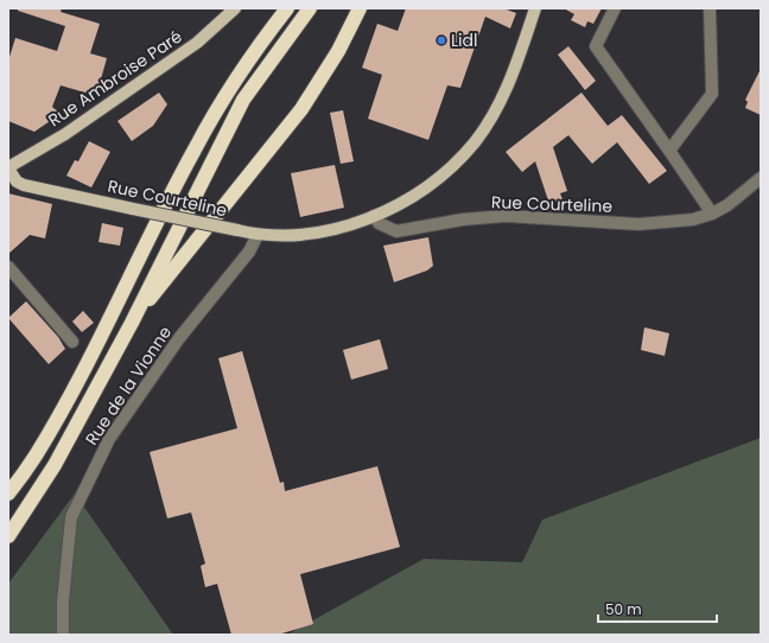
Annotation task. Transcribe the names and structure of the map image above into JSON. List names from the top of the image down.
{
  "streets": {
    "main road": ["Rue Ambroise Paré", "Rue Courteline"],
    "street": ["Rue de la Vionne"]
  },
  "crossings": [
    ["Rue Ambroise Paré", "Rue Courteline"],
    ["Rue Courteline", "Rue de la Vionne"]
  ],
  "places": ["Lidl"],
  "scale_bar": "50 m"
}
